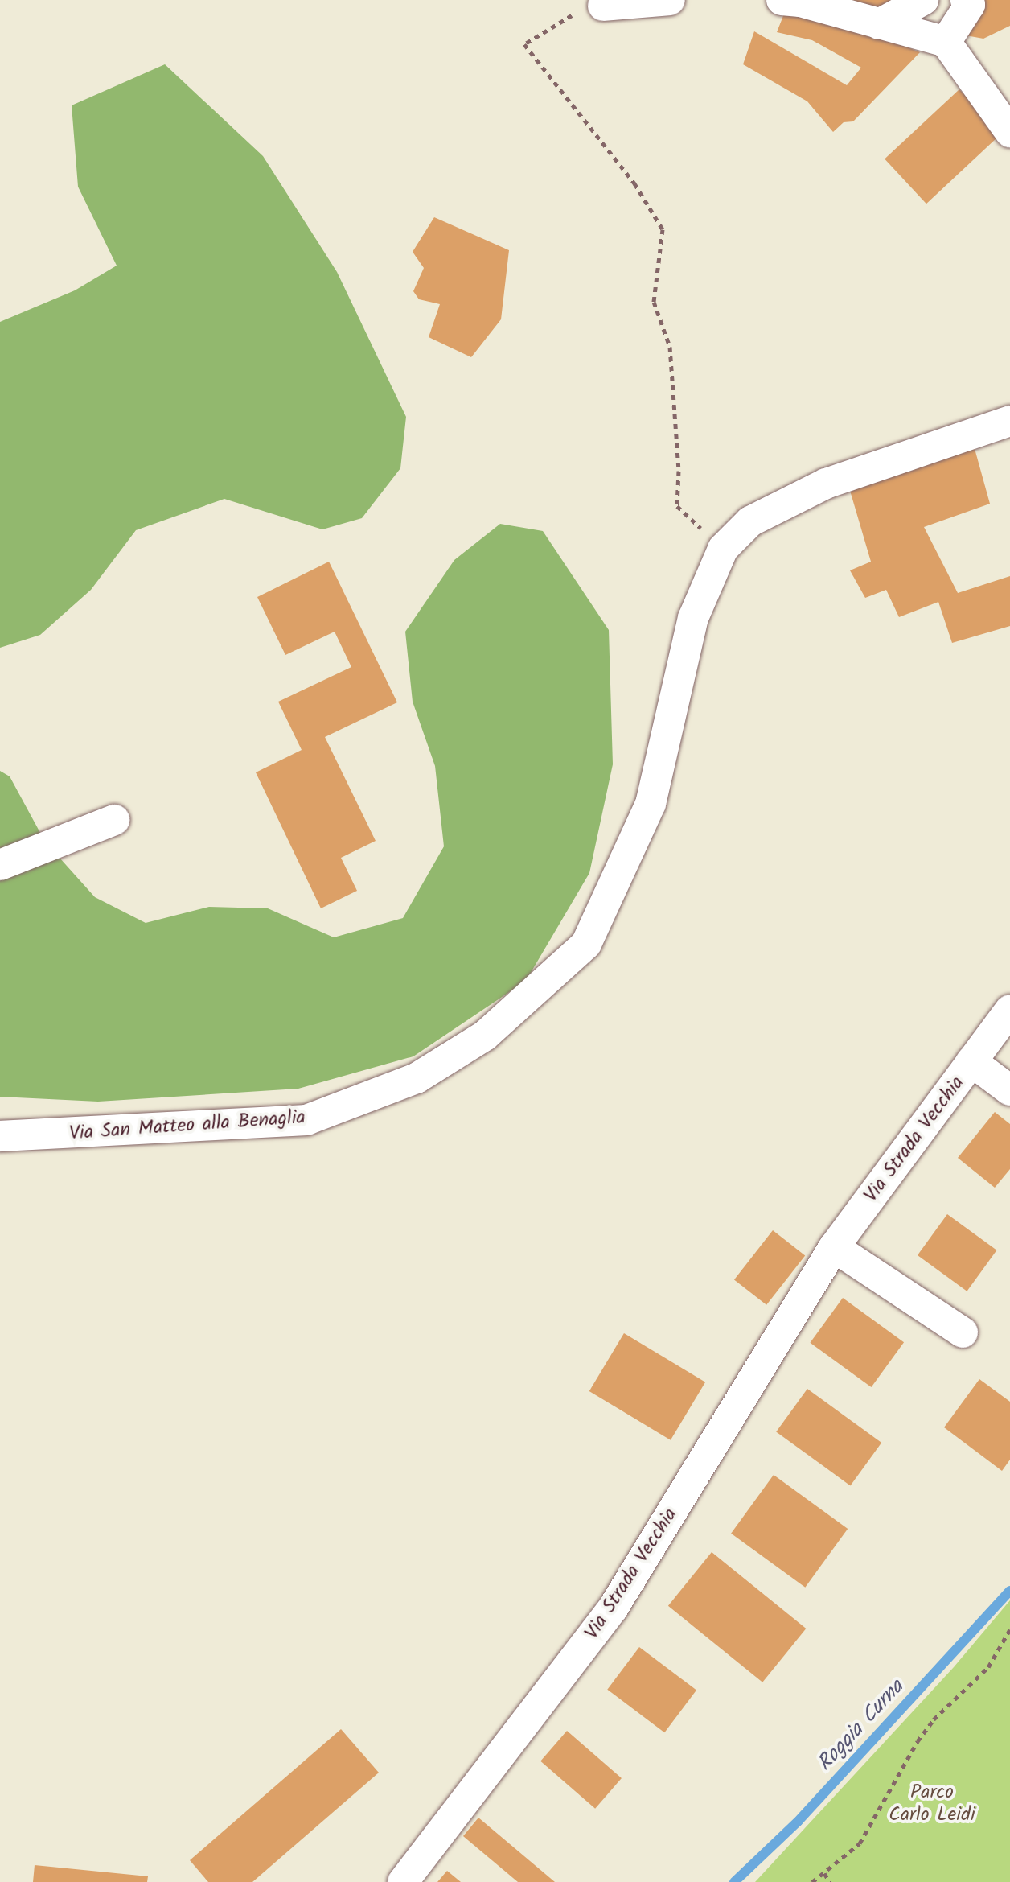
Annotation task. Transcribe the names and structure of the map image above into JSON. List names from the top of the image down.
{
  "streets": {
    "street": ["Via San Matteo alla Benaglia", "Via Strada Vecchia"]
  },
  "water": ["Roggia Curna"],
  "parks": ["Parco Carlo Leidi"]
}
